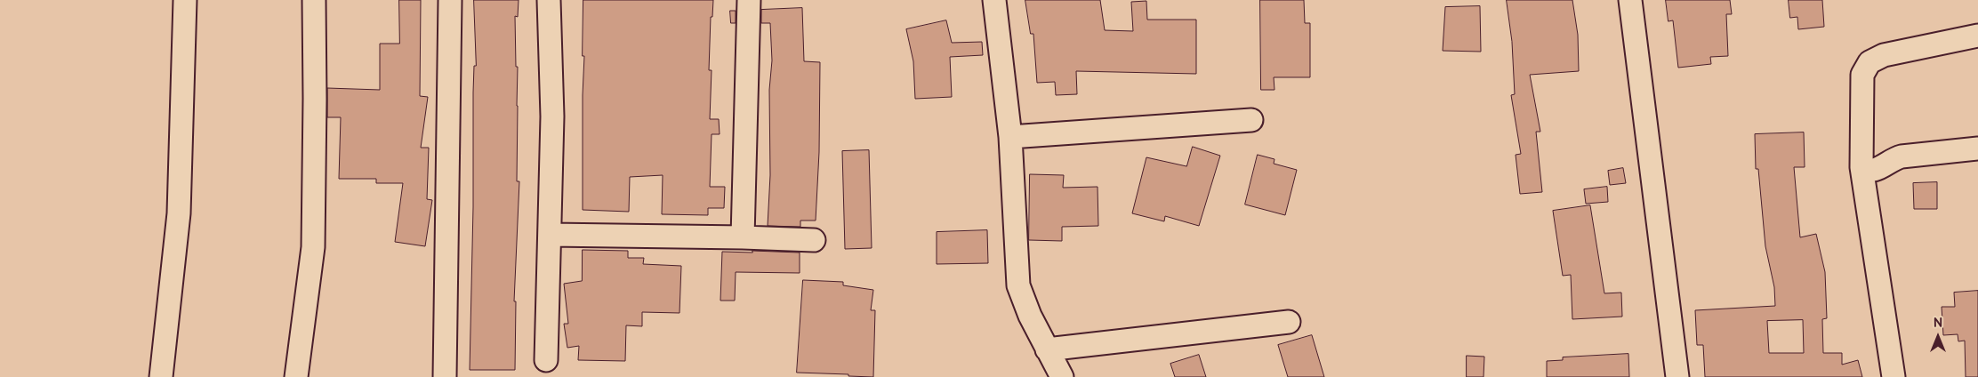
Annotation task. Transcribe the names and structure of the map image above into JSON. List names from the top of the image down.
{
  "north": "top"
}
